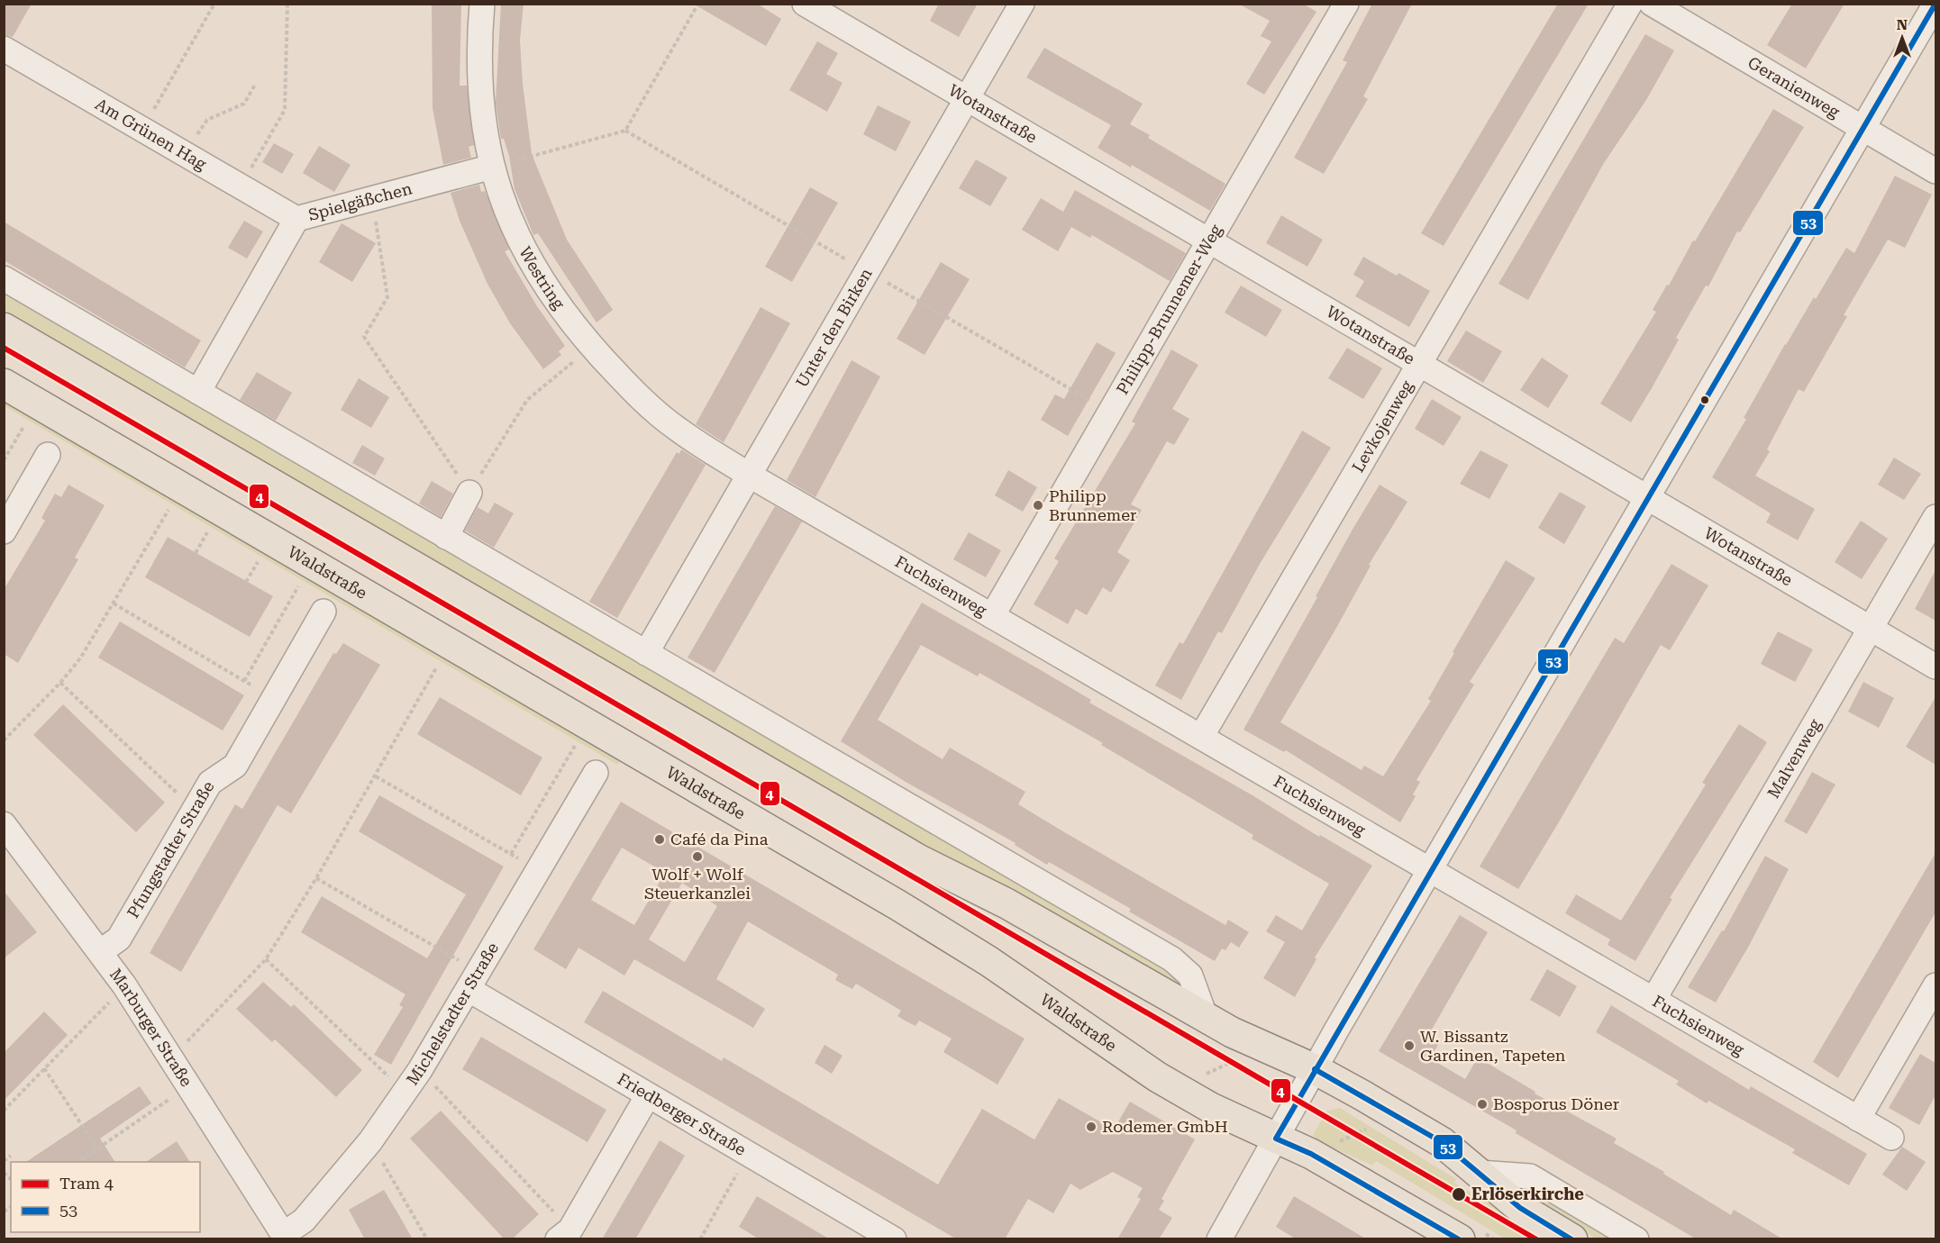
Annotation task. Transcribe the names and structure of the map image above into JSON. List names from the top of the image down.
{
  "streets": {
    "main road": ["Waldstraße"],
    "street": [
      "Geranienweg",
      "Wotanstraße",
      "Am Grünen Hag",
      "Spielgäßchen",
      "Westring",
      "Philipp-Brunnemer-Weg",
      "Unter den Birken",
      "Levkojenweg",
      "Fuchsienweg",
      "Malvenweg",
      "Pfungstadter Straße",
      "Michelstadter Straße",
      "Marburger Straße",
      "Friedberger Straße"
    ]
  },
  "crossings": [
    ["Wotanstraße", "Philipp-Brunnemer-Weg"],
    ["Wotanstraße", "Unter den Birken"],
    ["Wotanstraße", "Levkojenweg"],
    ["Wotanstraße", "Malvenweg"],
    ["Am Grünen Hag", "Spielgäßchen"],
    ["Spielgäßchen", "Westring"],
    ["Westring", "Unter den Birken"],
    ["Westring", "Fuchsienweg"],
    ["Philipp-Brunnemer-Weg", "Fuchsienweg"],
    ["Unter den Birken", "Fuchsienweg"],
    ["Levkojenweg", "Fuchsienweg"],
    ["Fuchsienweg", "Malvenweg"],
    ["Pfungstadter Straße", "Marburger Straße"],
    ["Michelstadter Straße", "Marburger Straße"],
    ["Michelstadter Straße", "Friedberger Straße"]
  ],
  "places": [
    "Philipp Brunnemer",
    "Café da Pina",
    "Wolf + Wolf Steuerkanzlei",
    "W. Bissantz Gardinen, Tapeten",
    "Bosporus Döner",
    "Rodemer GmbH",
    "Erlöserkirche"
  ],
  "lines": ["transit line 53", "tram line 4"],
  "legend": ["Tram 4", "53"],
  "north": "top"
}
